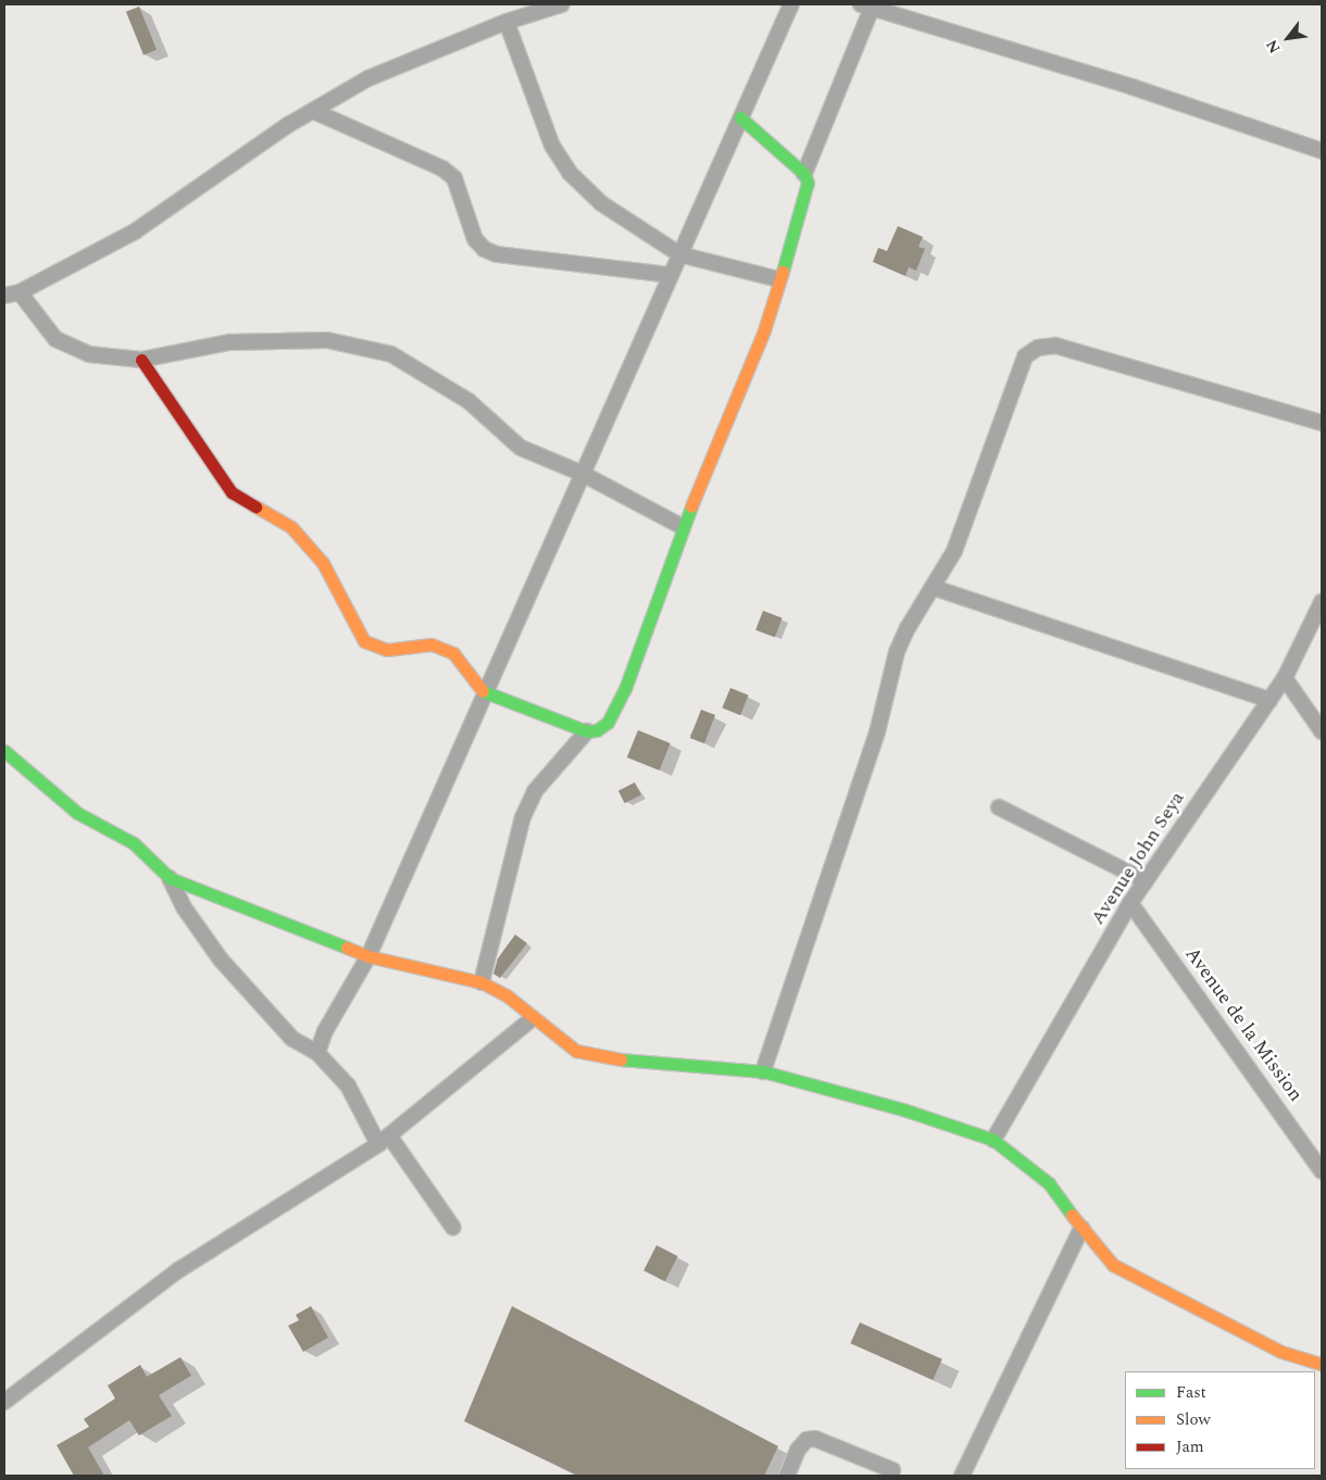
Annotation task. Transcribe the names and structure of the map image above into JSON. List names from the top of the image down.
{
  "streets": {
    "street": ["Avenue John Seya", "Avenue de la Mission"]
  },
  "crossings": [
    ["Avenue John Seya", "Avenue de la Mission"]
  ],
  "legend": ["Fast", "Slow", "Jam"],
  "north": "bottom left"
}
